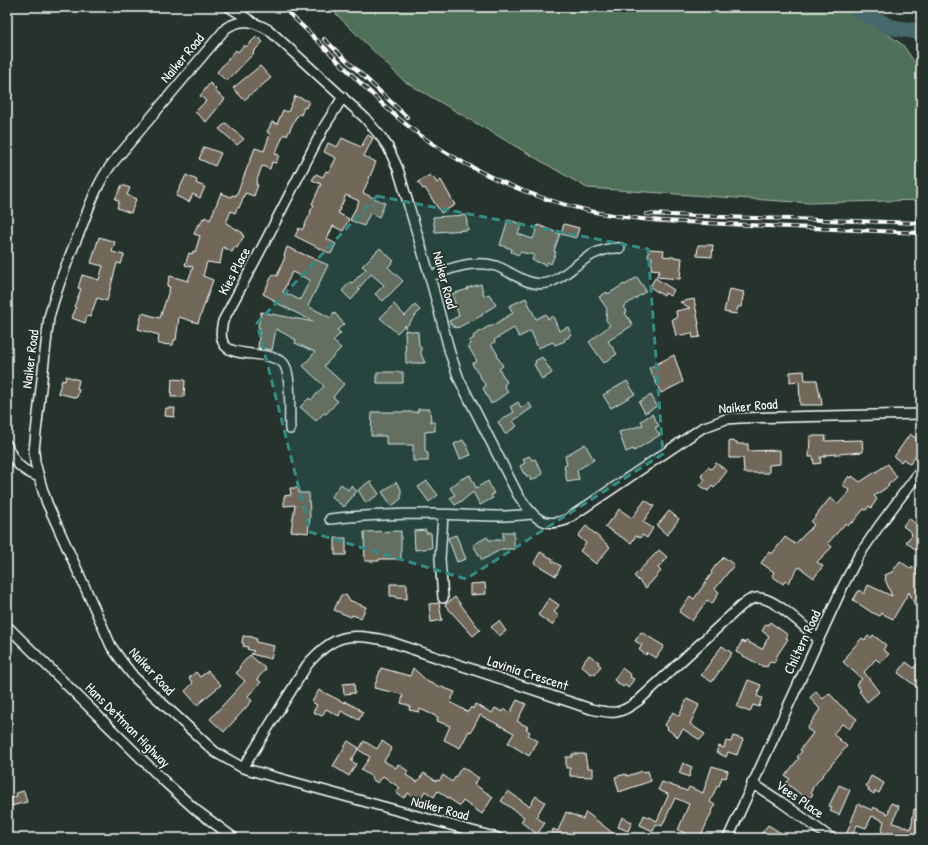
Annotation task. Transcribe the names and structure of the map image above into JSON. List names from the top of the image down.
{
  "streets": {
    "street": [
      "Naiker Road",
      "Kies Place",
      "Chiltern Road",
      "Lavinia Crescent",
      "Hans Dettman Highway",
      "Vees Place"
    ]
  },
  "crossings": [
    ["Naiker Road", "Kies Place"],
    ["Naiker Road", "Lavinia Crescent"],
    ["Chiltern Road", "Lavinia Crescent"],
    ["Chiltern Road", "Vees Place"]
  ]
}
